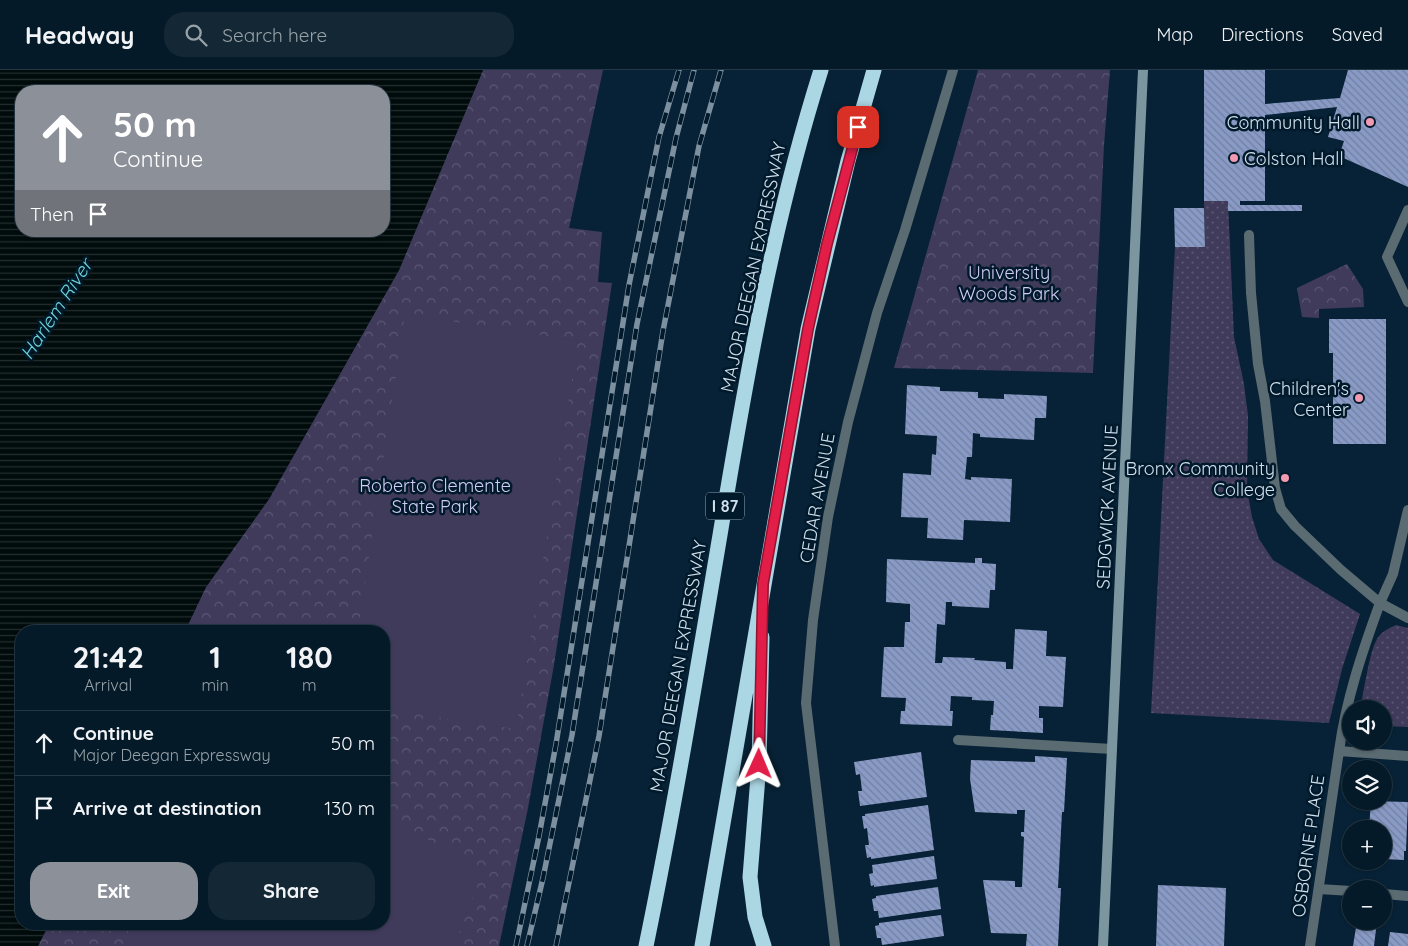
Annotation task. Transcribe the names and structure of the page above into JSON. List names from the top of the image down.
{
  "streets": {
    "highway": ["MAJOR DEEGAN EXPRESSWAY", "I 87"],
    "main road": ["SEDGWICK AVENUE"],
    "street": ["CEDAR AVENUE", "OSBORNE PLACE"]
  },
  "water": ["Harlem River"],
  "parks": ["University Woods Park", "Roberto Clemente State Park"],
  "places": [
    "Community Hall",
    "Colston Hall",
    "Children's Center",
    "Bronx Community College"
  ],
  "page": {
    "header": "Headway",
    "search": "Search here",
    "nav": ["Map", "Directions", "Saved"],
    "turn": ["50 m", "Continue"],
    "then": "Then",
    "eta": [
      "21:42",
      "Arrival",
      "1",
      "min",
      "180",
      "m"
    ],
    "map_buttons": ["+", "−"],
    "list": [
      {
        "name": "Continue",
        "note": "Major Deegan Expressway",
        "value": "50 m"
      },
      {
        "name": "Arrive at destination",
        "value": "130 m"
      }
    ],
    "buttons": ["Exit", "Share"]
  }
}
